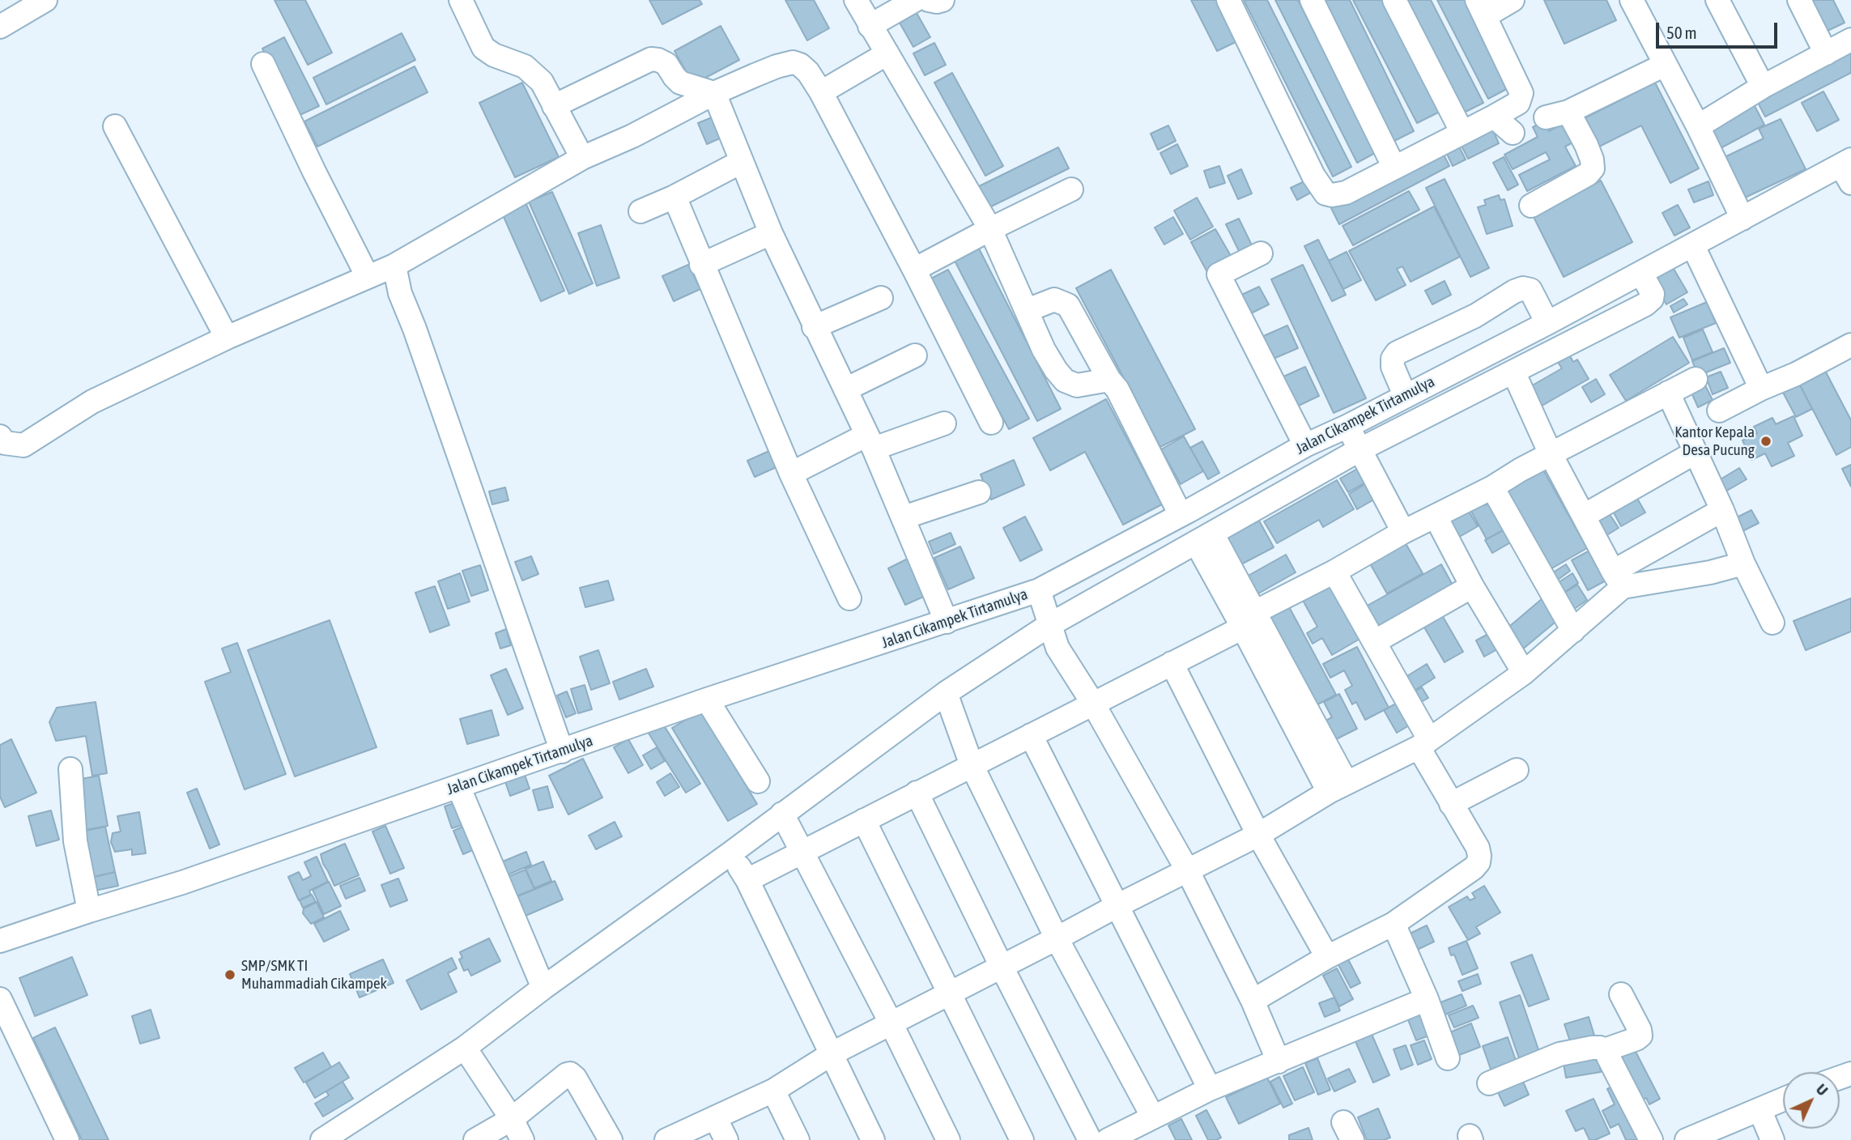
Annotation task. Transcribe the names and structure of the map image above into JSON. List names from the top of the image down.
{
  "streets": {
    "street": ["Jalan Cikampek Tirtamulya"]
  },
  "places": ["Kantor Kepala Desa Pucung", "SMP/SMK TI Muhammadiah Cikampek"],
  "scale_bar": "50 m",
  "north": "top right"
}
